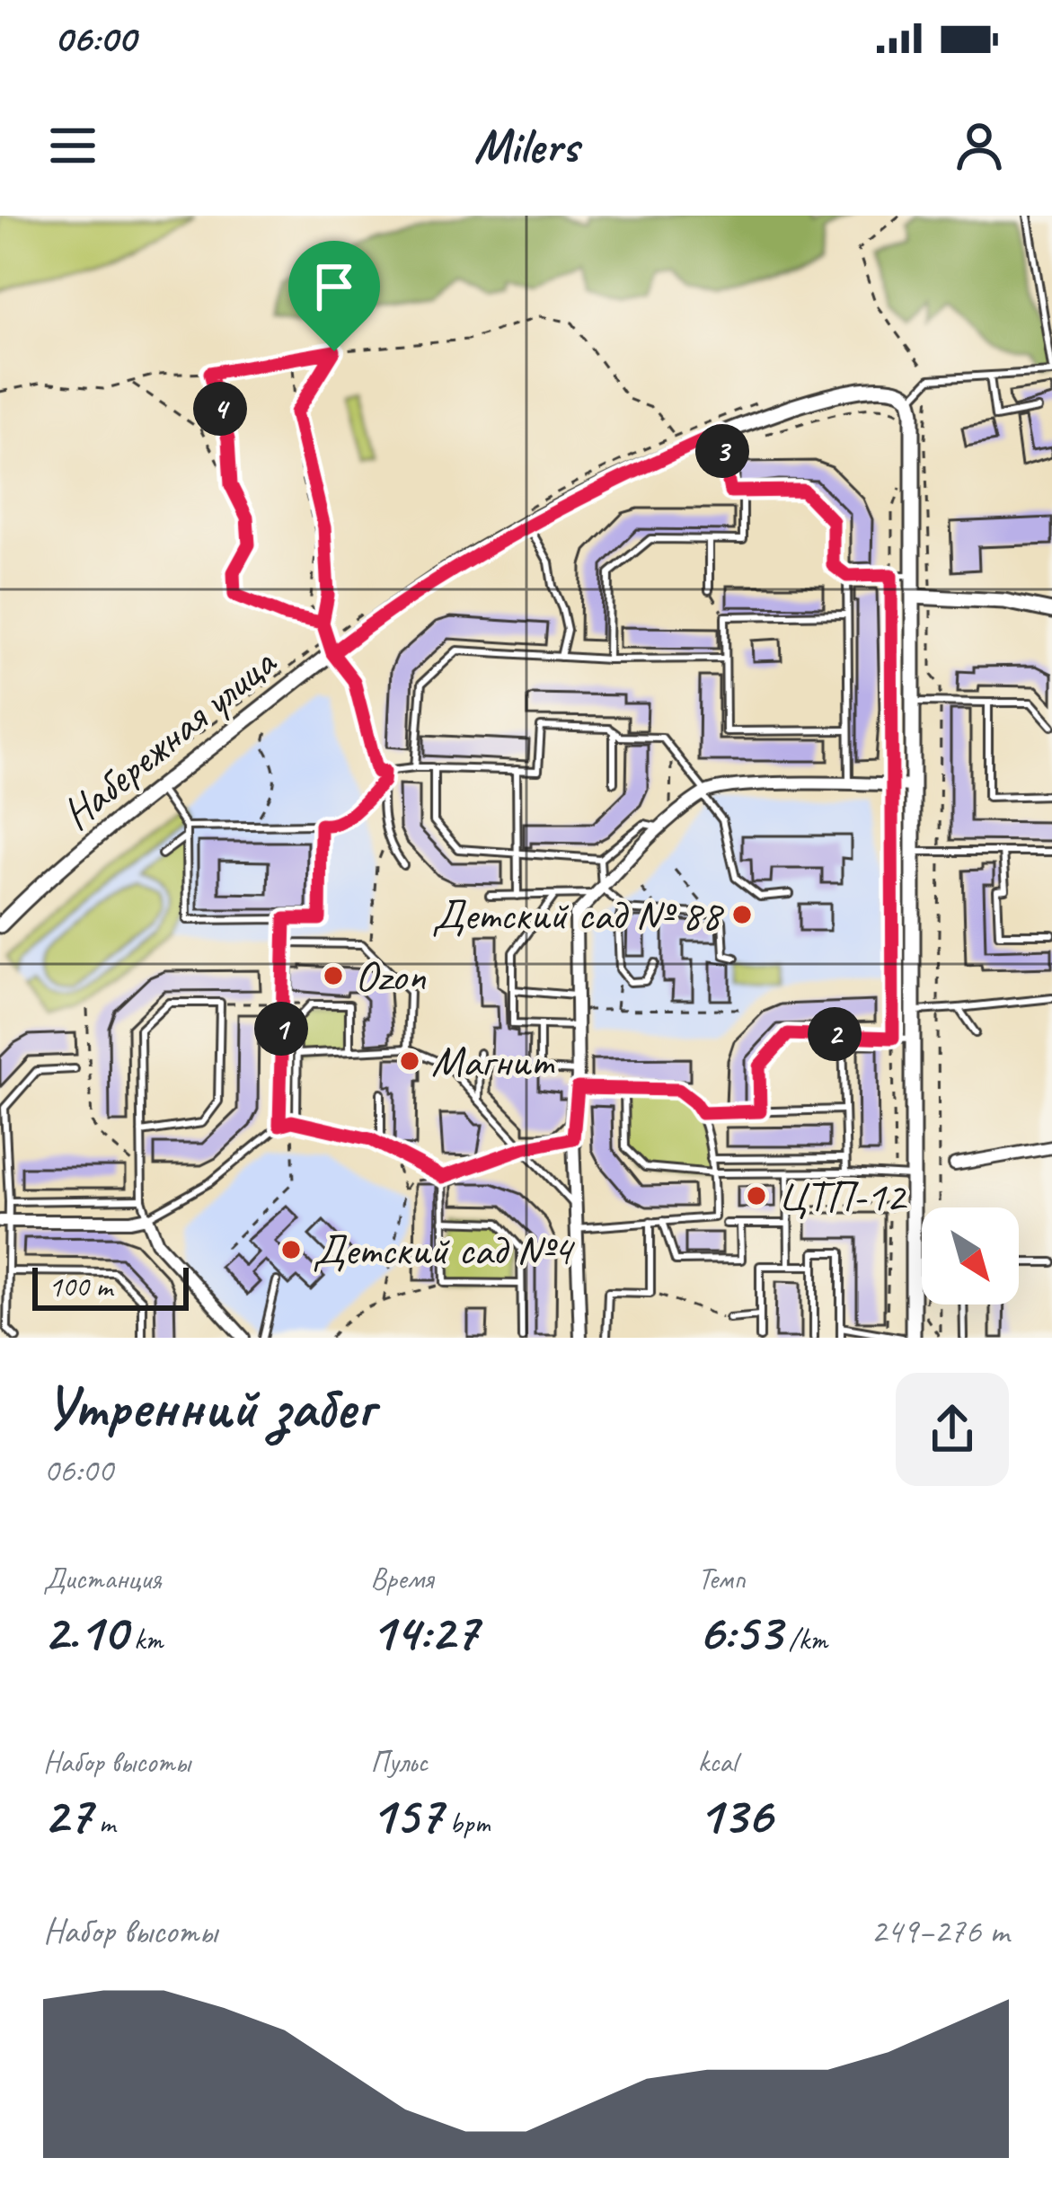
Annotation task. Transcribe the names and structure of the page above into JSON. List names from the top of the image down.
{
  "streets": {
    "street": ["Набережная улица"]
  },
  "places": [
    "Детский сад № 88",
    "Ozon",
    "Магнит",
    "ЦТП-12",
    "Детский сад №4"
  ],
  "scale_bar": "100 m",
  "north": "bottom right",
  "page": {
    "status": "06:00",
    "header": "Milers",
    "pins": [
      "4",
      "3",
      "1",
      "2"
    ],
    "scale": "100 m",
    "heading": ["Утренний забег", "06:00"],
    "stats": [
      ["Дистанция", "2.10 km"],
      ["Время", "14:27"],
      ["Темп", "6:53 /km"],
      ["Набор высоты", "27 m"],
      ["Пульс", "157 bpm"],
      ["kcal", "136"]
    ],
    "chart": ["Набор высоты", "249–276 m"]
  }
}
